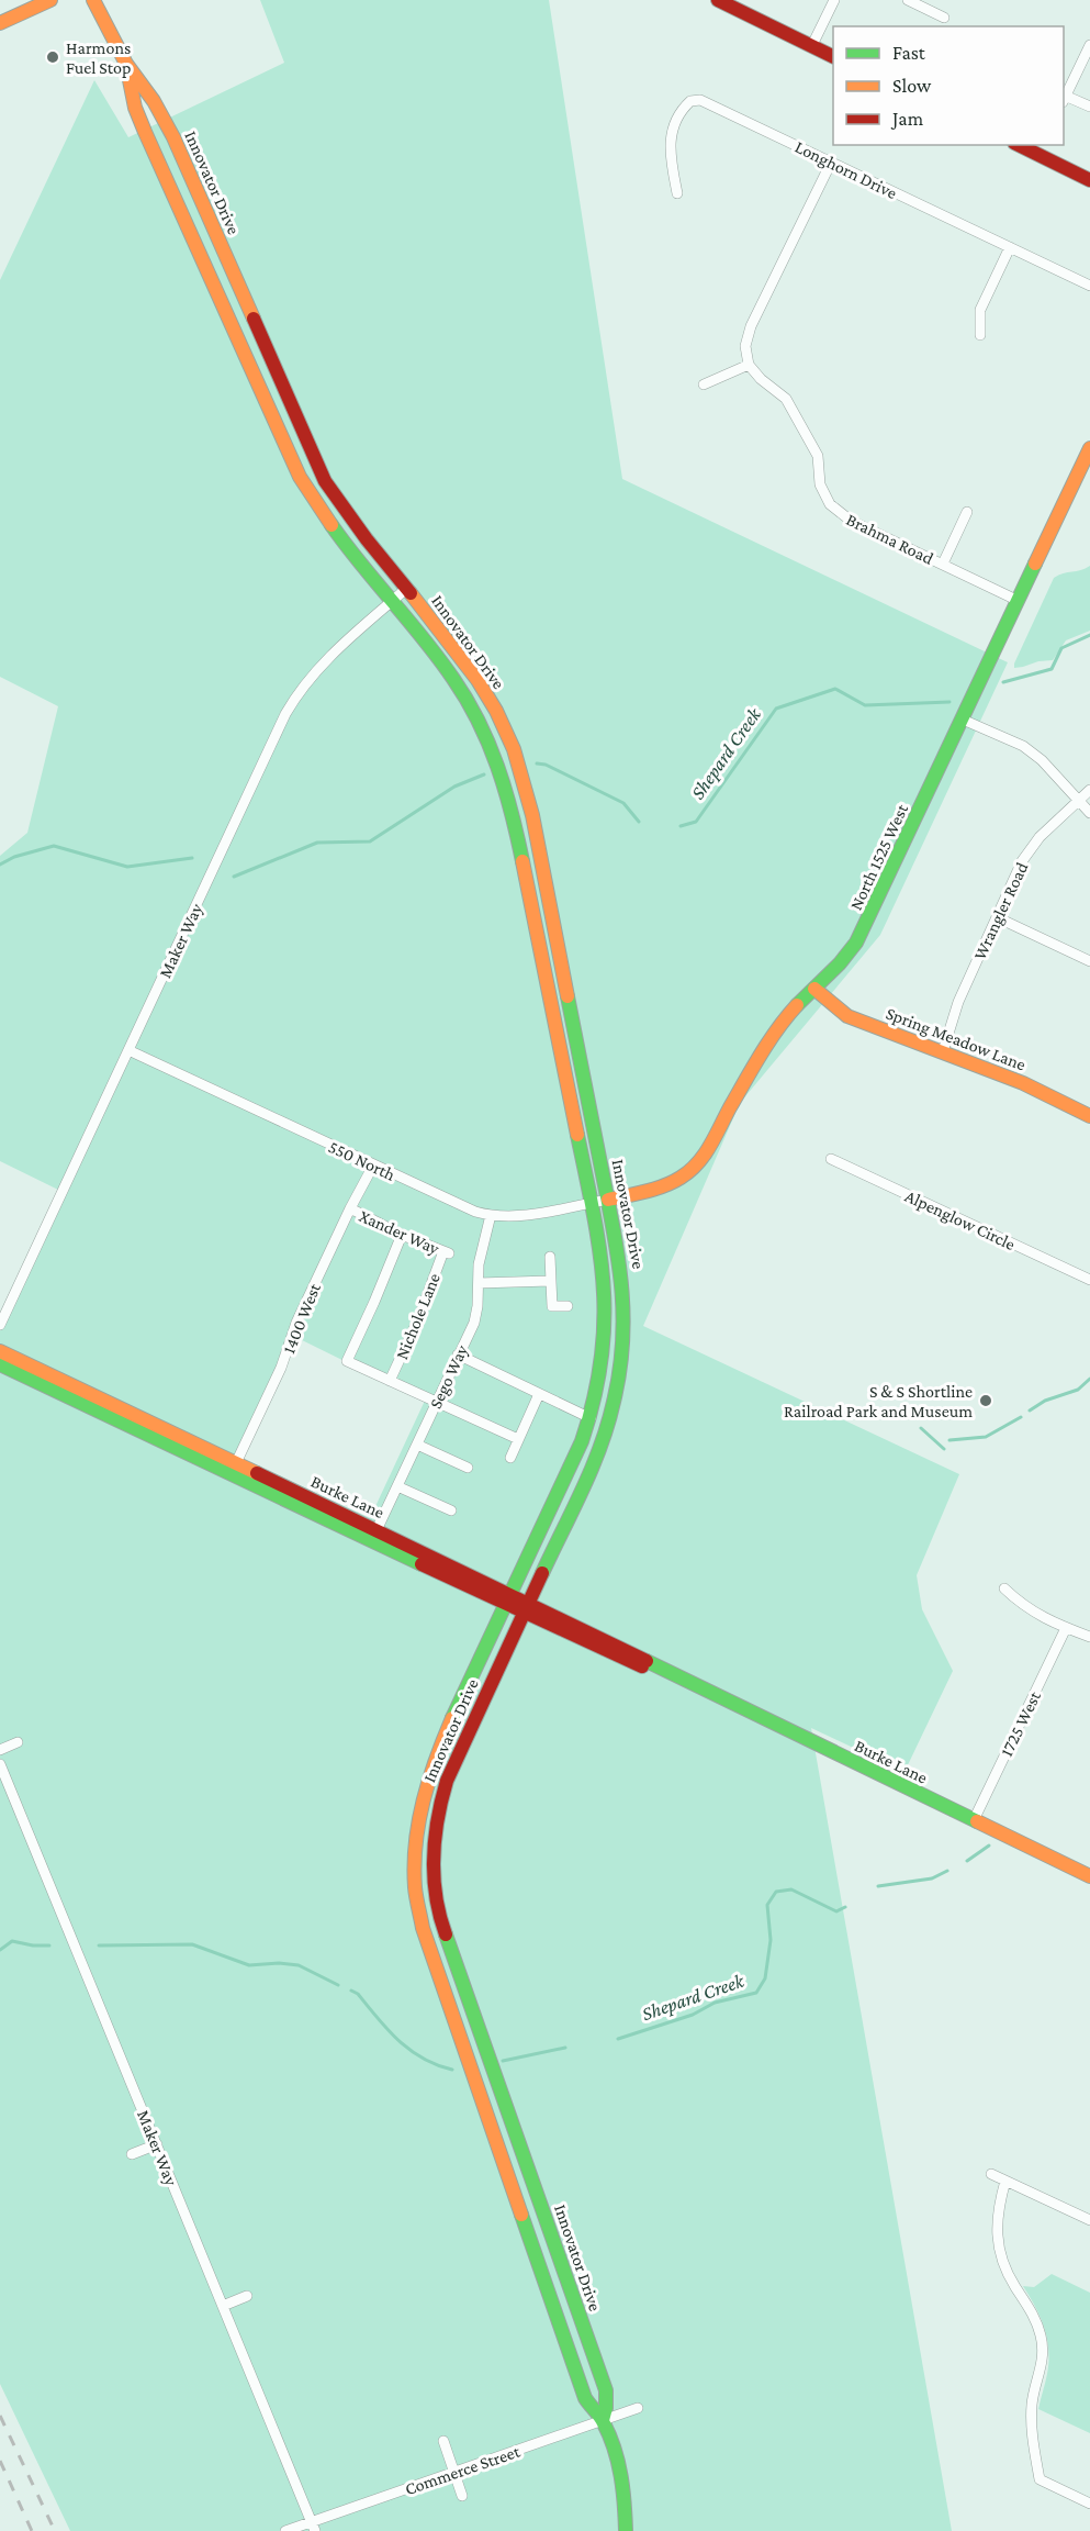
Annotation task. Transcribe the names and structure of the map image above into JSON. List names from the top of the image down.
{
  "streets": {
    "main road": [
      "Innovator Drive",
      "North 1525 West",
      "Spring Meadow Lane",
      "Burke Lane"
    ],
    "street": [
      "Longhorn Drive",
      "Brahma Road",
      "Wrangler Road",
      "Maker Way",
      "550 North",
      "Alpenglow Circle",
      "Xander Way",
      "Nichole Lane",
      "1400 West",
      "Sego Way",
      "1725 West",
      "Commerce Street"
    ]
  },
  "crossings": [
    ["Innovator Drive", "North 1525 West"],
    ["Innovator Drive", "Maker Way"],
    ["Innovator Drive", "550 North"],
    ["Innovator Drive", "Burke Lane"],
    ["Innovator Drive", "Commerce Street"],
    ["Brahma Road", "North 1525 West"],
    ["North 1525 West", "Spring Meadow Lane"],
    ["North 1525 West", "550 North"],
    ["Wrangler Road", "Spring Meadow Lane"],
    ["Maker Way", "550 North"],
    ["Maker Way", "Commerce Street"],
    ["550 North", "1400 West"],
    ["550 North", "Sego Way"],
    ["Xander Way", "Nichole Lane"],
    ["Xander Way", "1400 West"],
    ["1400 West", "Burke Lane"],
    ["Sego Way", "Burke Lane"],
    ["Burke Lane", "1725 West"]
  ],
  "water": ["Shepard Creek"],
  "places": ["Harmons Fuel Stop", "S & S Shortline Railroad Park and Museum"],
  "legend": ["Fast", "Slow", "Jam"]
}
